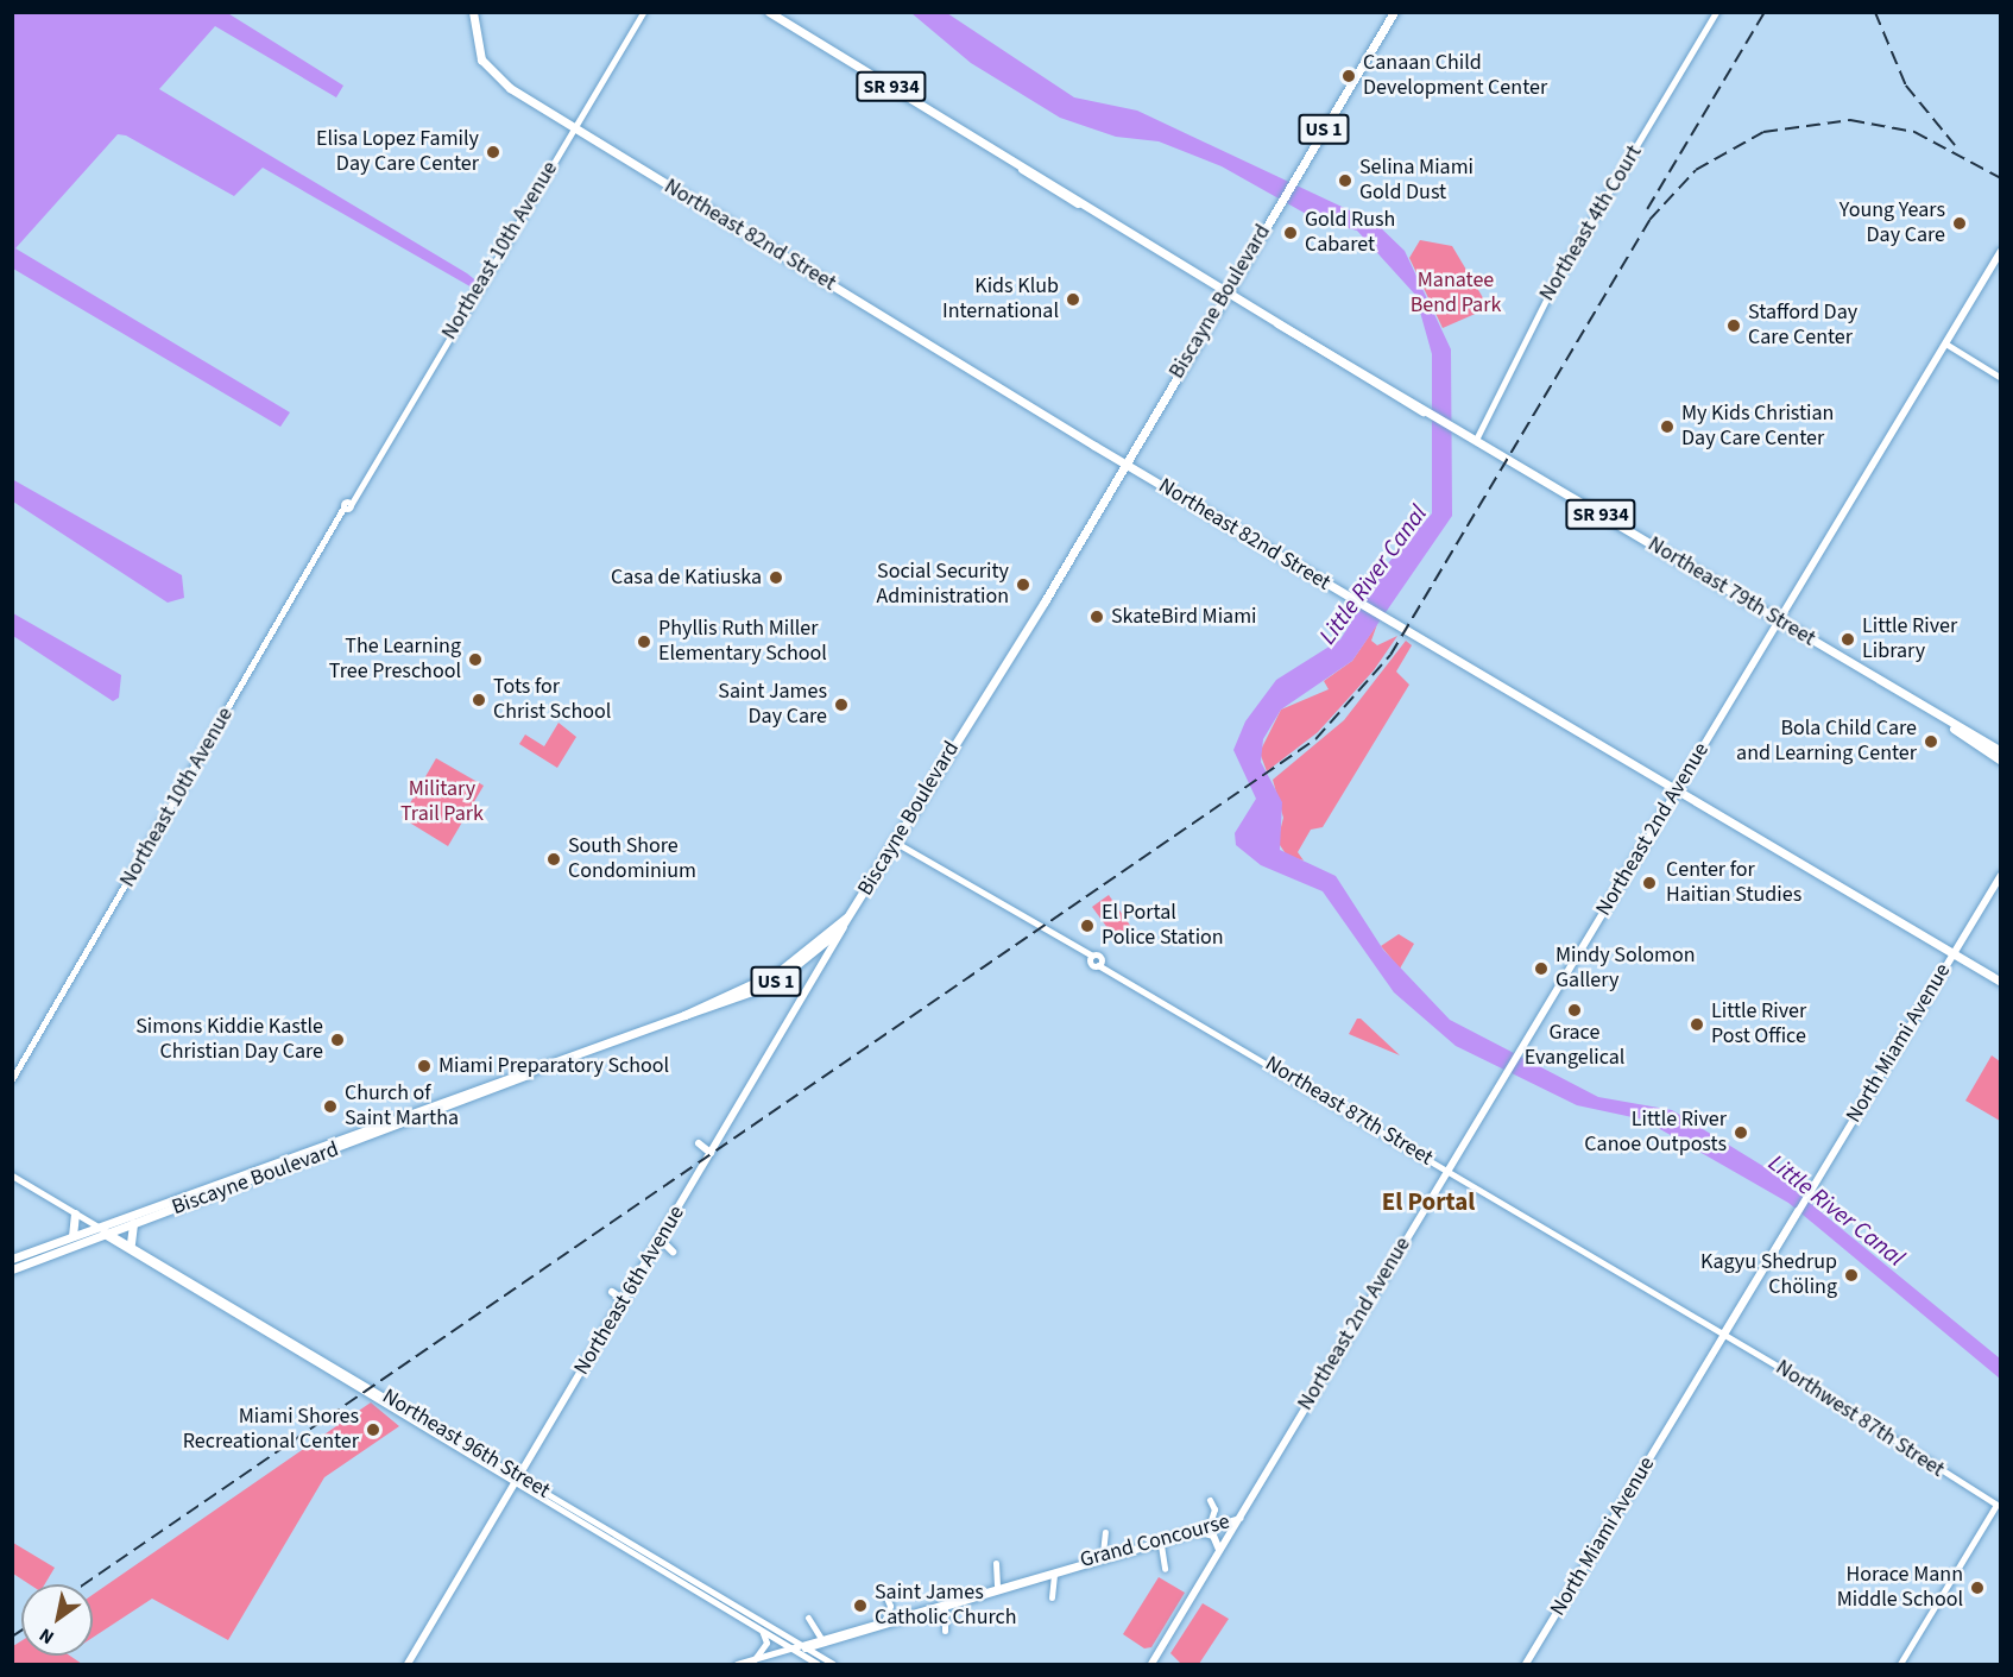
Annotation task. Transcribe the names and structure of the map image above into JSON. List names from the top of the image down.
{
  "streets": {
    "main road": [
      "SR 934",
      "US 1",
      "Northeast 82nd Street",
      "Biscayne Boulevard",
      "Northeast 79th Street",
      "Northeast 2nd Avenue",
      "North Miami Avenue",
      "Northeast 6th Avenue"
    ],
    "street": [
      "Northeast 4th Court",
      "Northeast 10th Avenue",
      "Northeast 87th Street",
      "Northwest 87th Street",
      "Northeast 96th Street",
      "Grand Concourse"
    ]
  },
  "crossings": [
    ["Northeast 4th Court", "Northeast 79th Street"],
    ["Northeast 82nd Street", "Northeast 10th Avenue"],
    ["Northeast 82nd Street", "Biscayne Boulevard"],
    ["Northeast 82nd Street", "Northeast 2nd Avenue"],
    ["Northeast 82nd Street", "North Miami Avenue"],
    ["Biscayne Boulevard", "Northeast 79th Street"],
    ["Biscayne Boulevard", "Northeast 87th Street"],
    ["Biscayne Boulevard", "Northeast 6th Avenue"],
    ["Biscayne Boulevard", "Northeast 96th Street"],
    ["Northeast 79th Street", "Northeast 2nd Avenue"],
    ["Northeast 2nd Avenue", "Northeast 87th Street"],
    ["Northeast 2nd Avenue", "Grand Concourse"],
    ["North Miami Avenue", "Northeast 87th Street"],
    ["North Miami Avenue", "Northwest 87th Street"],
    ["Northeast 87th Street", "Northwest 87th Street"],
    ["Northeast 6th Avenue", "Northeast 96th Street"],
    ["Northeast 96th Street", "Grand Concourse"]
  ],
  "districts": ["El Portal"],
  "water": ["Little River Canal"],
  "parks": ["Manatee Bend Park", "Military Trail Park"],
  "places": [
    "Canaan Child Development Center",
    "Elisa Lopez Family Day Care Center",
    "Selina Miami Gold Dust",
    "Young Years Day Care",
    "Gold Rush Cabaret",
    "Kids Klub International",
    "Stafford Day Care Center",
    "My Kids Christian Day Care Center",
    "Casa de Katiuska",
    "Social Security Administration",
    "SkateBird Miami",
    "Little River Library",
    "Phyllis Ruth Miller Elementary School",
    "The Learning Tree Preschool",
    "Tots for Christ School",
    "Saint James Day Care",
    "Bola Child Care and Learning Center",
    "South Shore Condominium",
    "Center for Haitian Studies",
    "El Portal Police Station",
    "Mindy Solomon Gallery",
    "Grace Evangelical",
    "Little River Post Office",
    "Simons Kiddie Kastle Christian Day Care",
    "Miami Preparatory School",
    "Church of Saint Martha",
    "Little River Canoe Outposts",
    "Kagyu Shedrup Chöling",
    "Miami Shores Recreational Center",
    "Horace Mann Middle School",
    "Saint James Catholic Church"
  ],
  "north": "bottom left"
}
